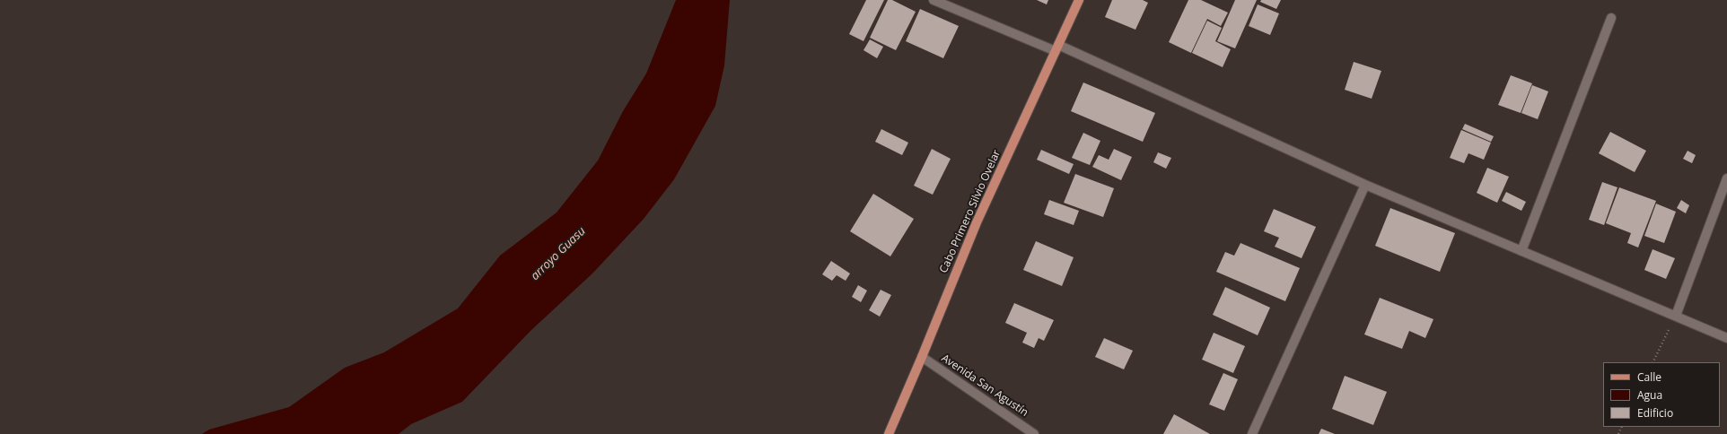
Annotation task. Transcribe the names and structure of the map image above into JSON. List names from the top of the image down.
{
  "streets": {
    "main road": ["Cabo Primero Silvio Ovelar"],
    "street": ["Avenida San Agustín"]
  },
  "crossings": [
    ["Cabo Primero Silvio Ovelar", "Avenida San Agustín"]
  ],
  "water": ["arroyo Guasu"],
  "legend": ["Calle", "Agua", "Edificio"]
}
